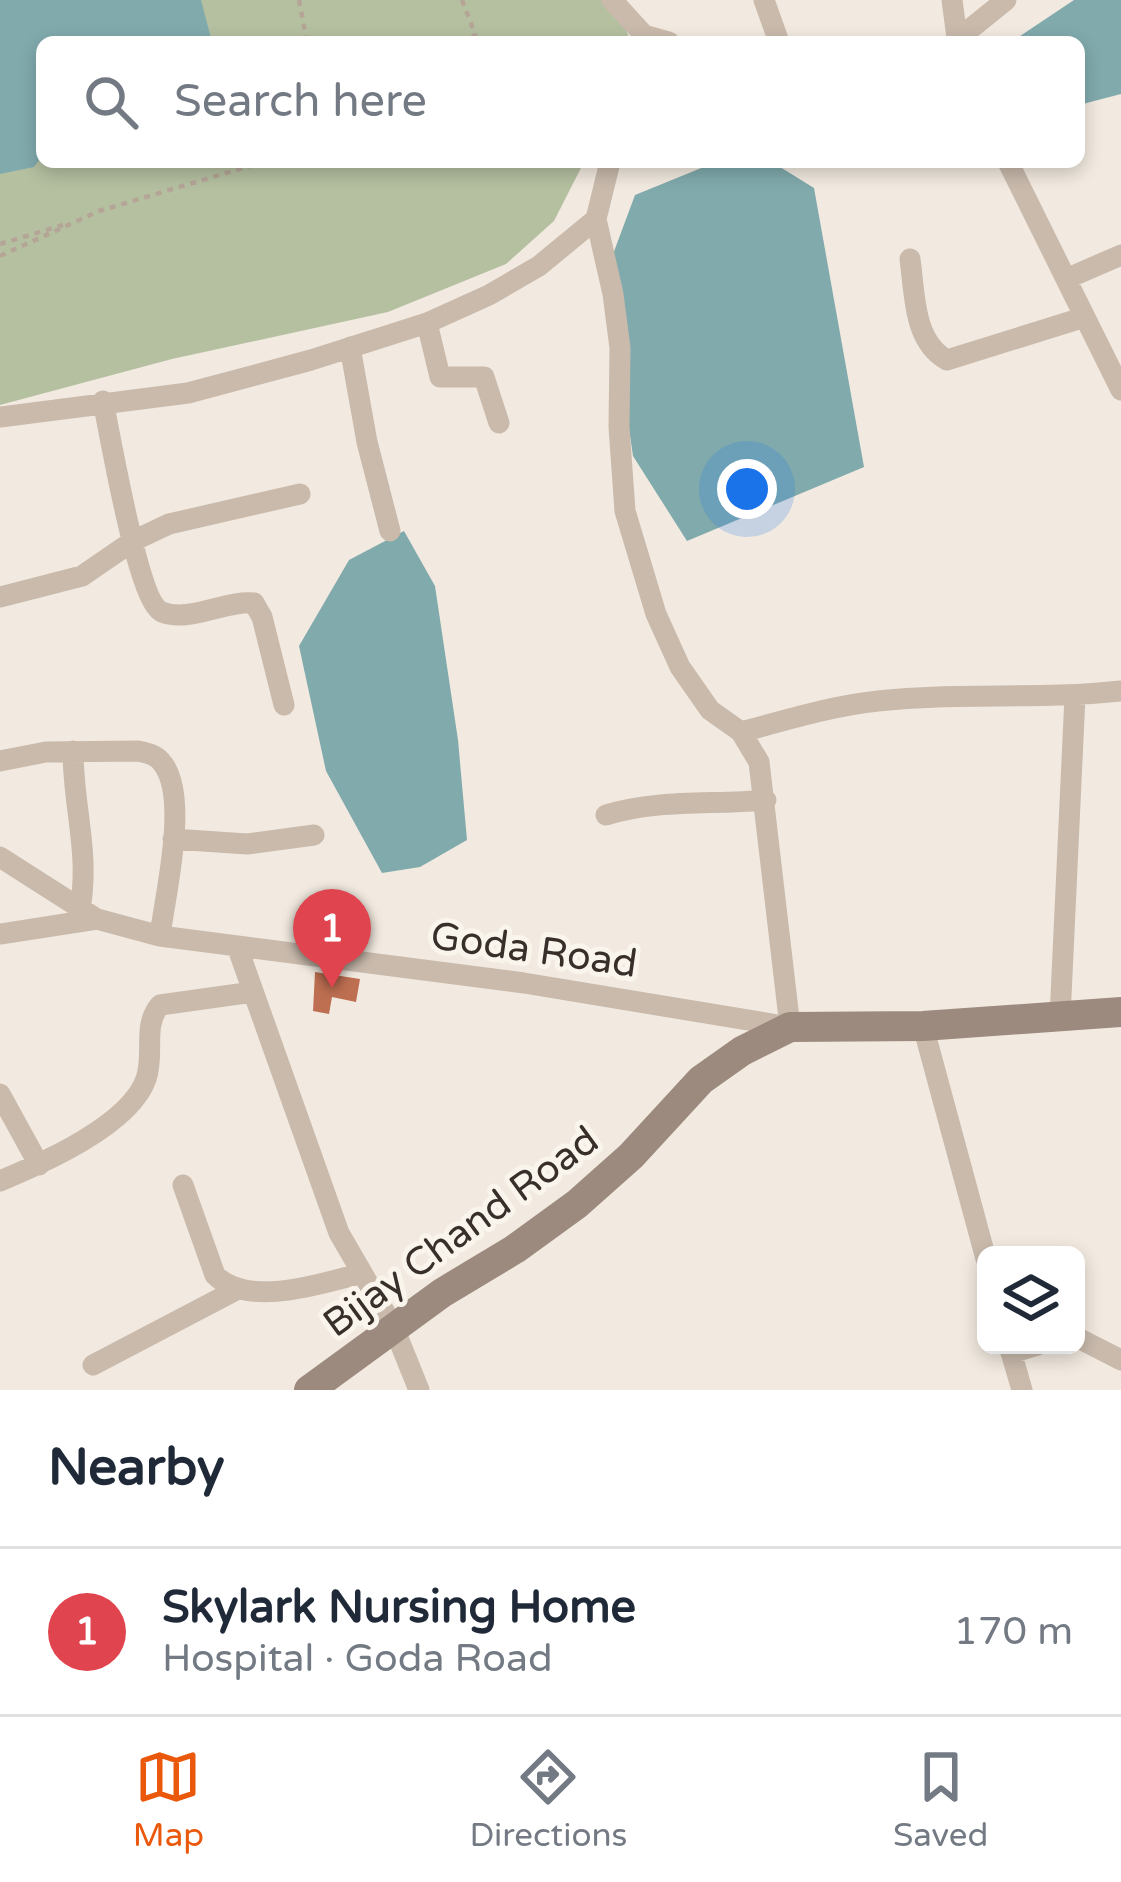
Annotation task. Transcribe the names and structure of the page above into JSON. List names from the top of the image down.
{
  "streets": {
    "main road": ["Bijay Chand Road"],
    "street": ["Goda Road"]
  },
  "crossings": [
    ["Goda Road", "Bijay Chand Road"]
  ],
  "page": {
    "search": "Search here",
    "pins": "1",
    "heading": "Nearby",
    "list": [
      {
        "mark": "1",
        "name": "Skylark Nursing Home",
        "note": "Hospital · Goda Road",
        "value": "170 m"
      }
    ],
    "nav": ["Map", "Directions", "Saved"]
  }
}
